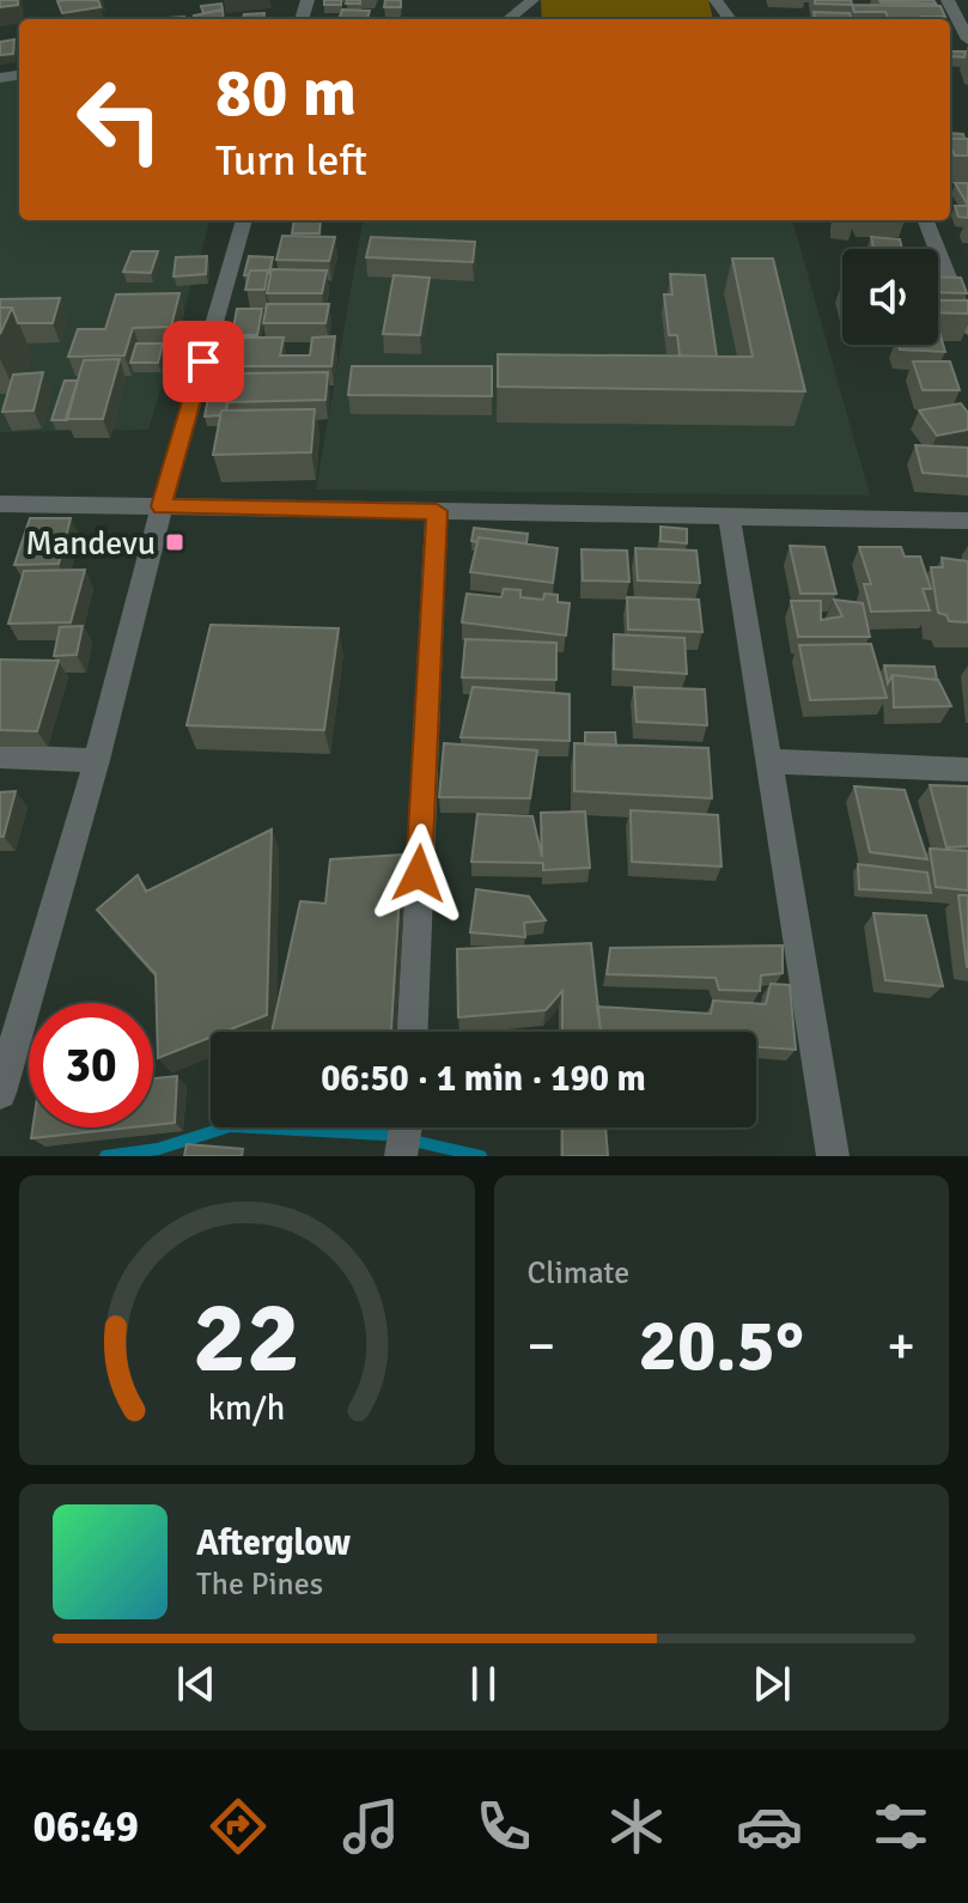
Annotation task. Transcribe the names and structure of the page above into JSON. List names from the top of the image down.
{
  "places": {
    "transit": ["Mandevu"]
  },
  "page": {
    "turn": ["80 m", "Turn left"],
    "limit": "30",
    "trip": "06:50 · 1 min · 190 m",
    "tile": "Climate",
    "heat": ["−", "20.5°", "+"],
    "song": ["Afterglow", "The Pines"],
    "tabs": "06:49",
    "gauge": ["22", "km/h"]
  }
}
